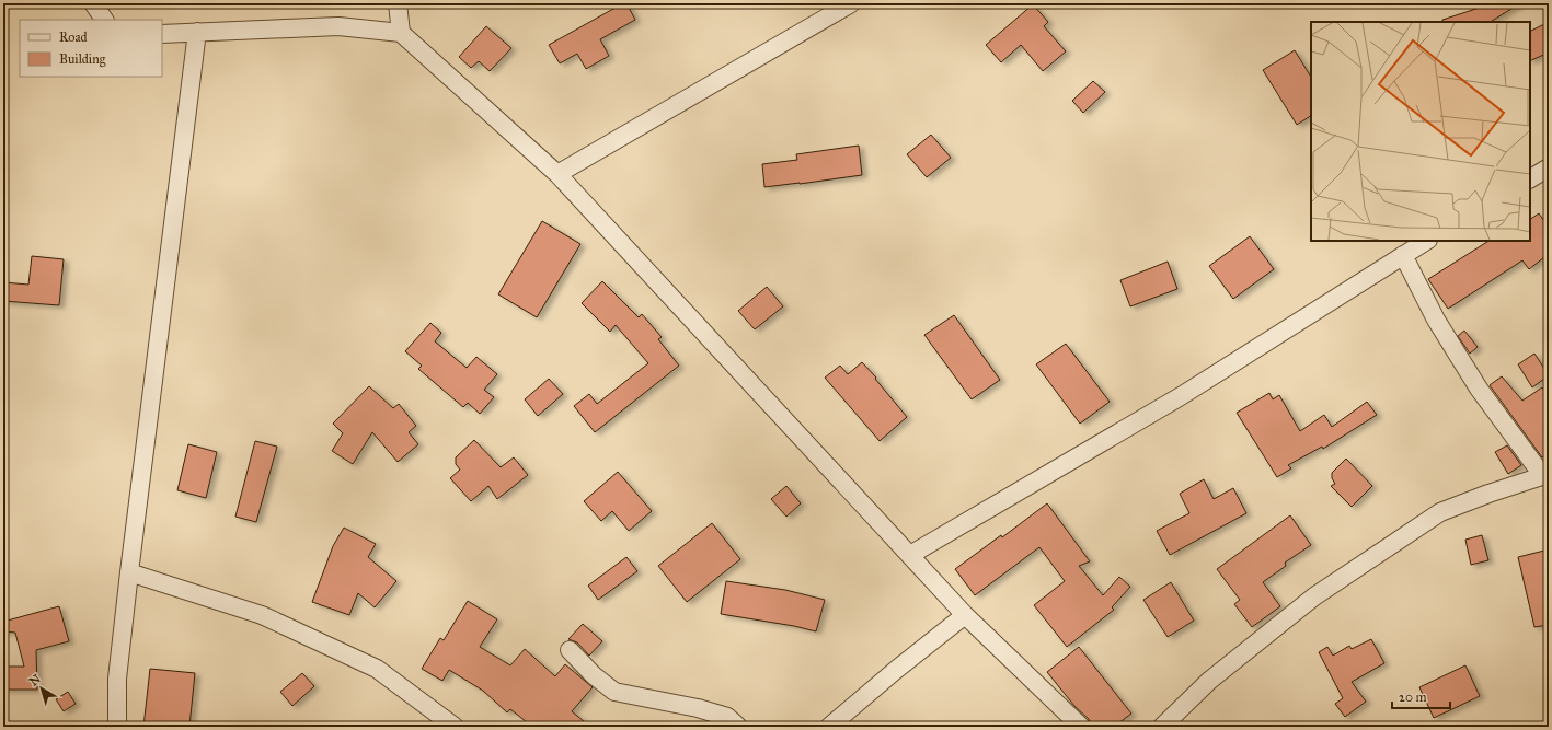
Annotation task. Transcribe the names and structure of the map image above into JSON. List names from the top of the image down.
{
  "legend": ["Road", "Building"],
  "scale_bar": "20 m",
  "north": "top left"
}
